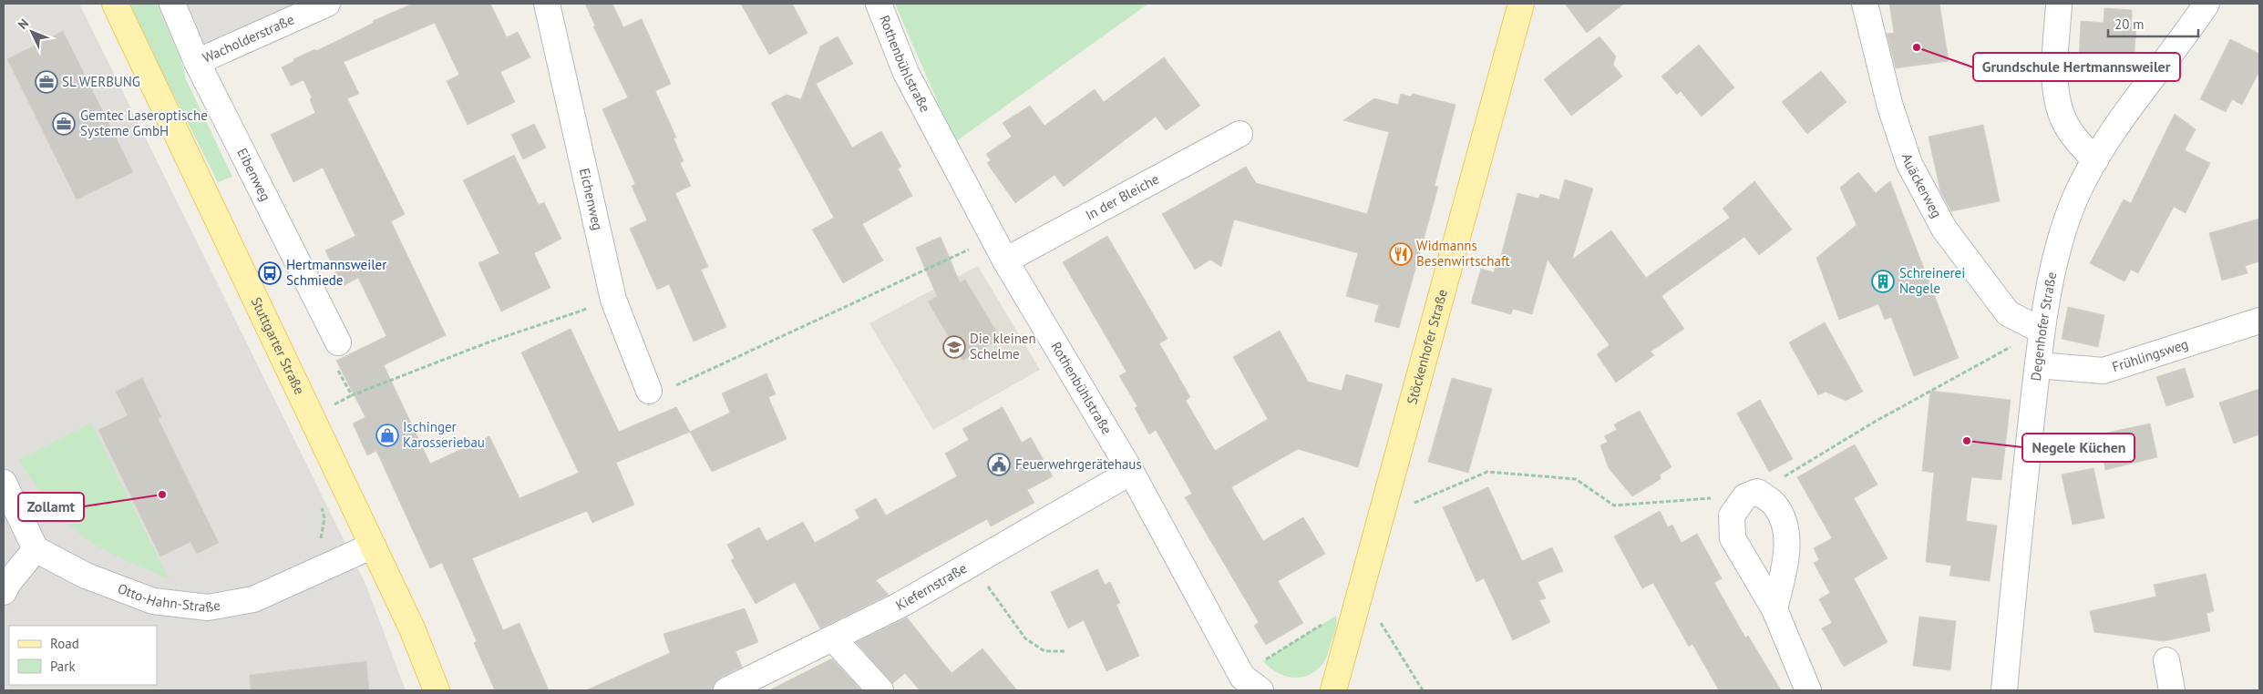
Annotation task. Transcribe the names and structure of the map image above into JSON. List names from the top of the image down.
{
  "streets": {
    "main road": ["Stuttgarter Straße", "Stöckenhofer Straße"],
    "street": [
      "Wacholderstraße",
      "Rothenbühlstraße",
      "Eibenweg",
      "Auäckerweg",
      "In der Bleiche",
      "Eichenweg",
      "Degenhofer Straße",
      "Frühlingsweg",
      "Kiefernstraße",
      "Otto-Hahn-Straße"
    ]
  },
  "crossings": [
    ["Wacholderstraße", "Eibenweg"],
    ["Rothenbühlstraße", "In der Bleiche"],
    ["Rothenbühlstraße", "Kiefernstraße"],
    ["Auäckerweg", "Degenhofer Straße"],
    ["Degenhofer Straße", "Frühlingsweg"],
    ["Stuttgarter Straße", "Otto-Hahn-Straße"]
  ],
  "places": {
    "other": ["Grundschule Hertmannsweiler", "Negele Küchen", "Zollamt"],
    "office": ["SL WERBUNG", "Gemtec Laseroptische Systeme GmbH"],
    "restaurant": ["Widmanns Besenwirtschaft"],
    "bus stop": ["Hertmannsweiler Schmiede"],
    "building": ["Schreinerei Negele"],
    "school or university": ["Die kleinen Schelme"],
    "shop": ["Ischinger Karosseriebau"],
    "public building": ["Feuerwehrgerätehaus"]
  },
  "legend": ["Road", "Park"],
  "scale_bar": "20 m",
  "north": "top left"
}
